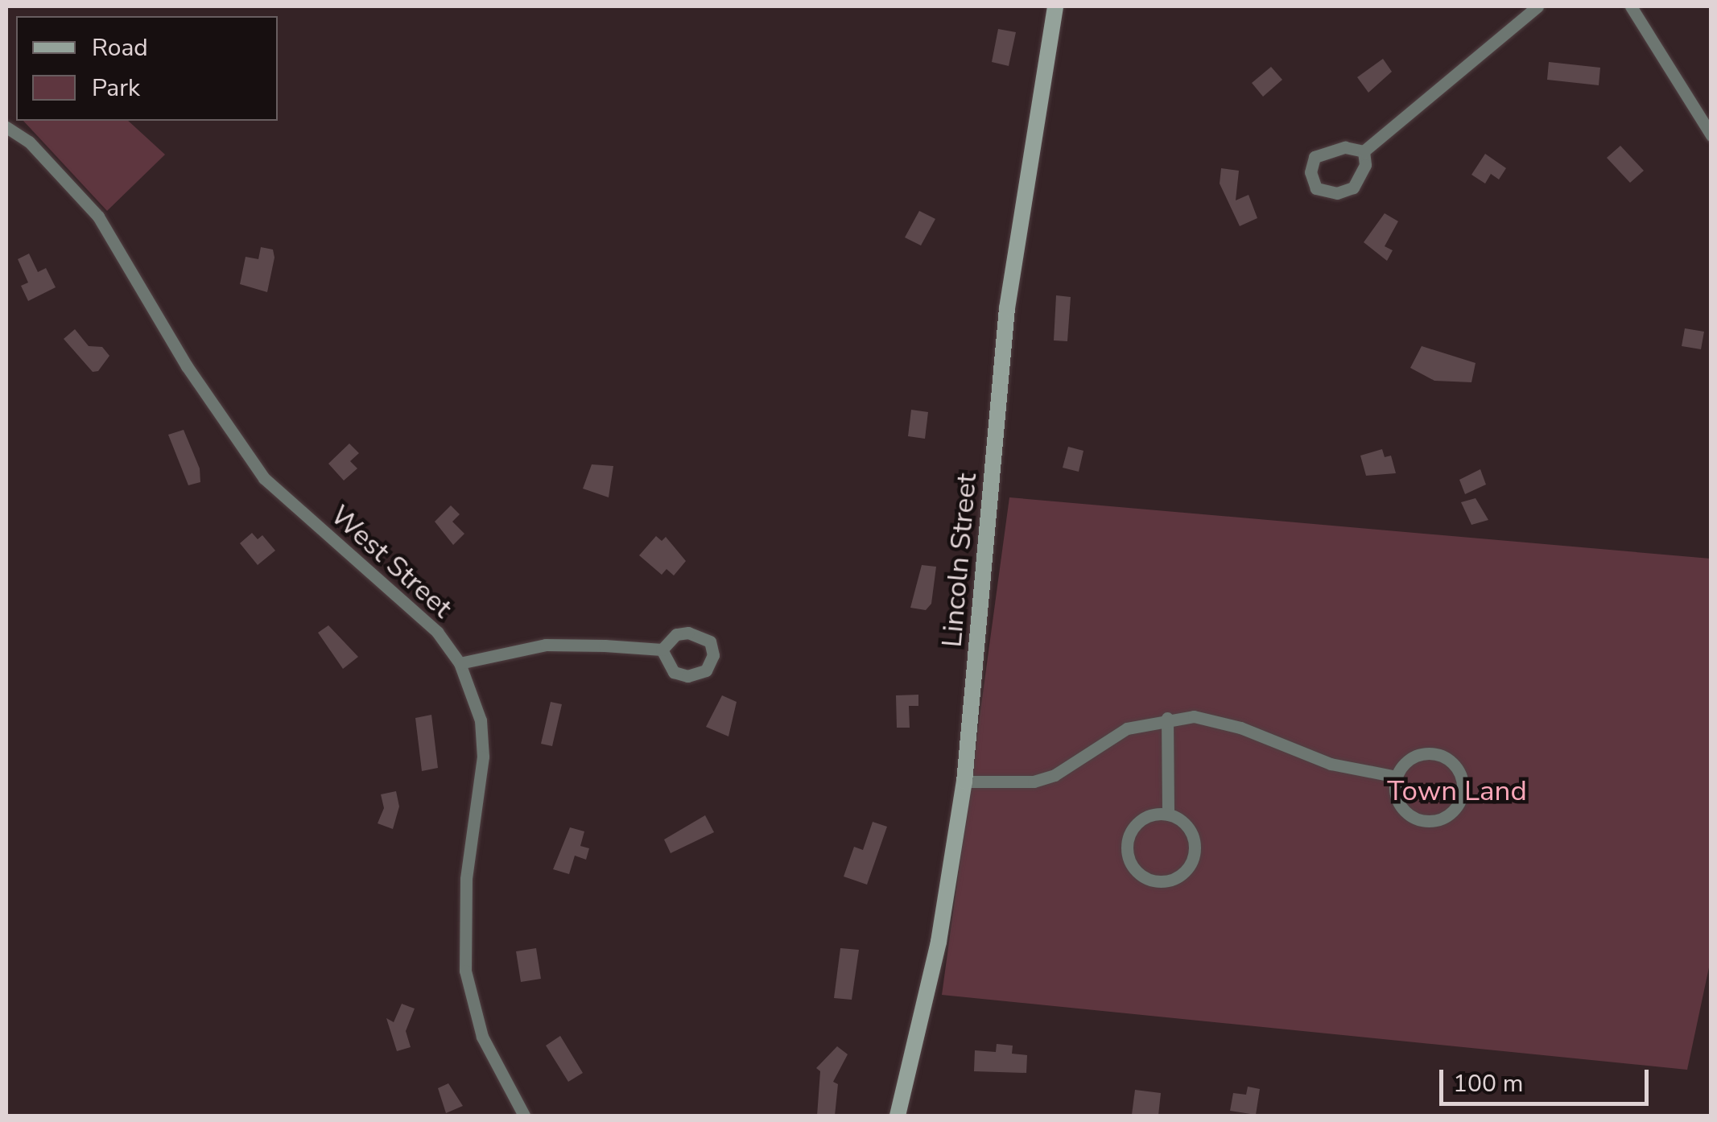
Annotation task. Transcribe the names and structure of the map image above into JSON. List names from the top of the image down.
{
  "streets": {
    "main road": ["Lincoln Street"],
    "street": ["West Street"]
  },
  "parks": ["Town Land"],
  "legend": ["Road", "Park"],
  "scale_bar": "100 m"
}
